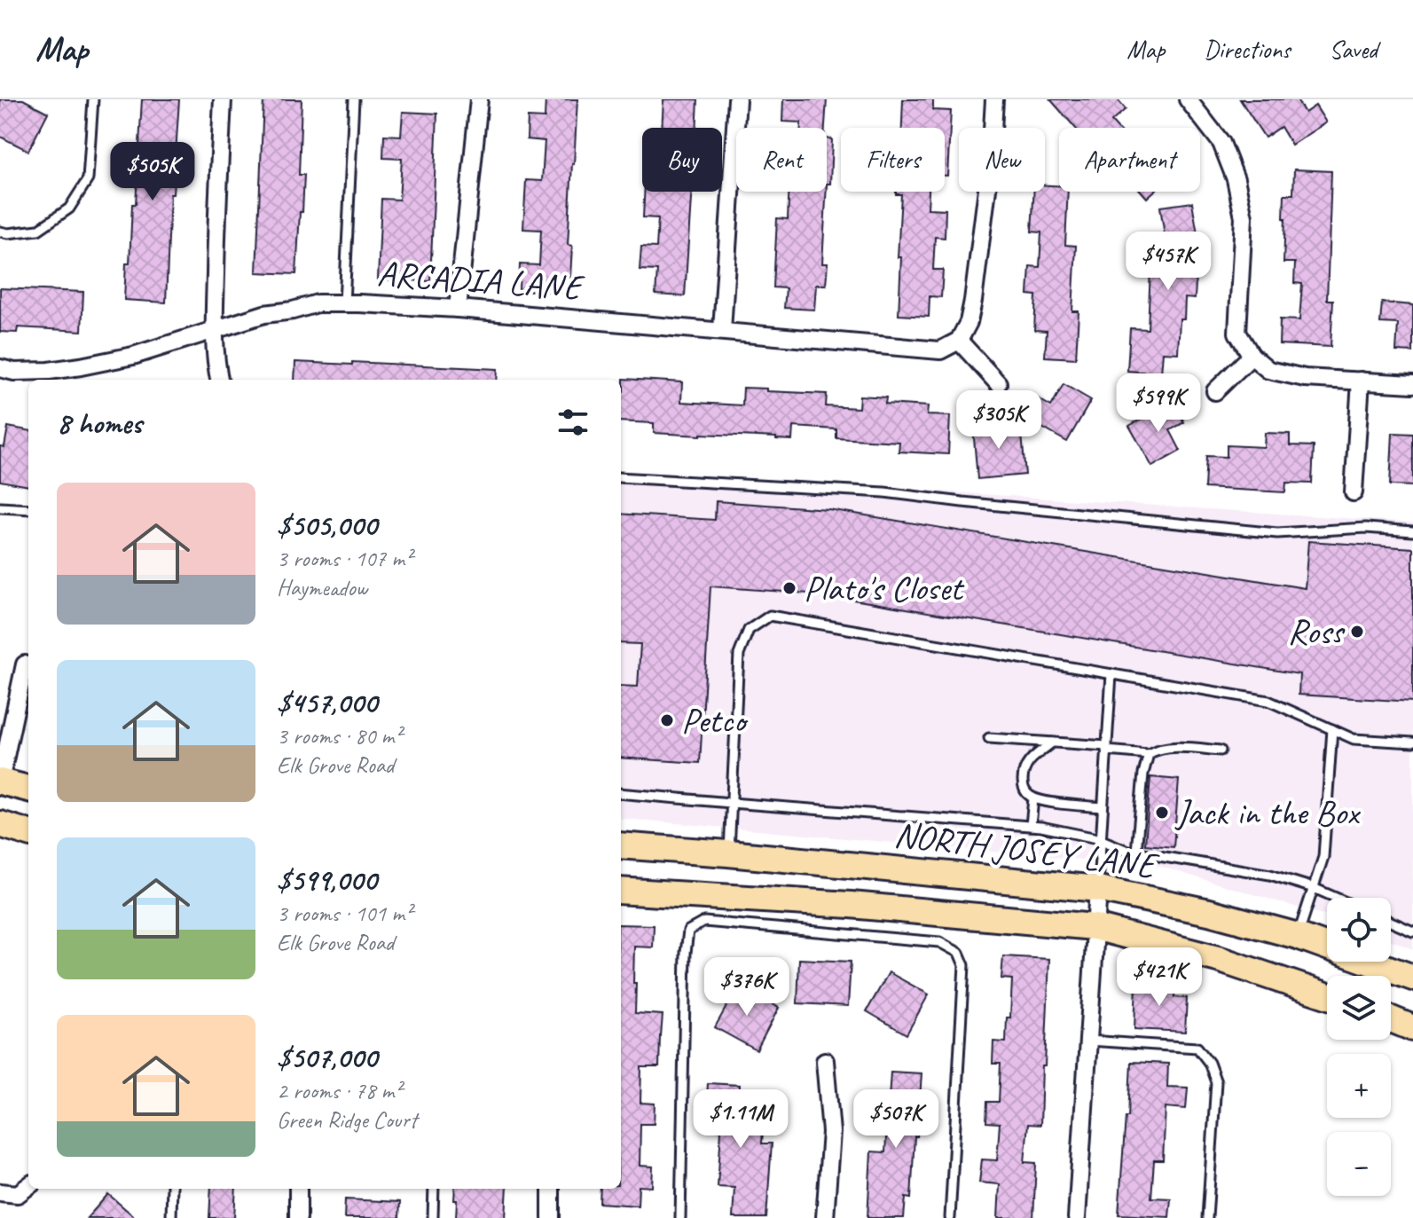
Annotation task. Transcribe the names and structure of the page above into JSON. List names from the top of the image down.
{
  "streets": {
    "main road": ["NORTH JOSEY LANE"],
    "street": ["ARCADIA LANE"]
  },
  "places": [
    "Plato's Closet",
    "Ross",
    "Petco",
    "Jack in the Box"
  ],
  "page": {
    "header": "Map",
    "nav": ["Map", "Directions", "Saved"],
    "chip": [
      "Buy",
      "Rent",
      "Filters",
      "New",
      "Apartment"
    ],
    "price": [
      "$505K",
      "$457K",
      "$599K",
      "$305K",
      "$421K",
      "$376K",
      "$1.11M",
      "$507K"
    ],
    "heading": "8 homes",
    "list": [
      {
        "name": "$505,000",
        "note": "3 rooms · 107 m² · Haymeadow"
      },
      {
        "name": "$457,000",
        "note": "3 rooms · 80 m² · Elk Grove Road"
      },
      {
        "name": "$599,000",
        "note": "3 rooms · 101 m² · Elk Grove Road"
      },
      {
        "name": "$507,000",
        "note": "2 rooms · 78 m² · Green Ridge Court"
      }
    ],
    "map_buttons": ["+", "−"]
  }
}
